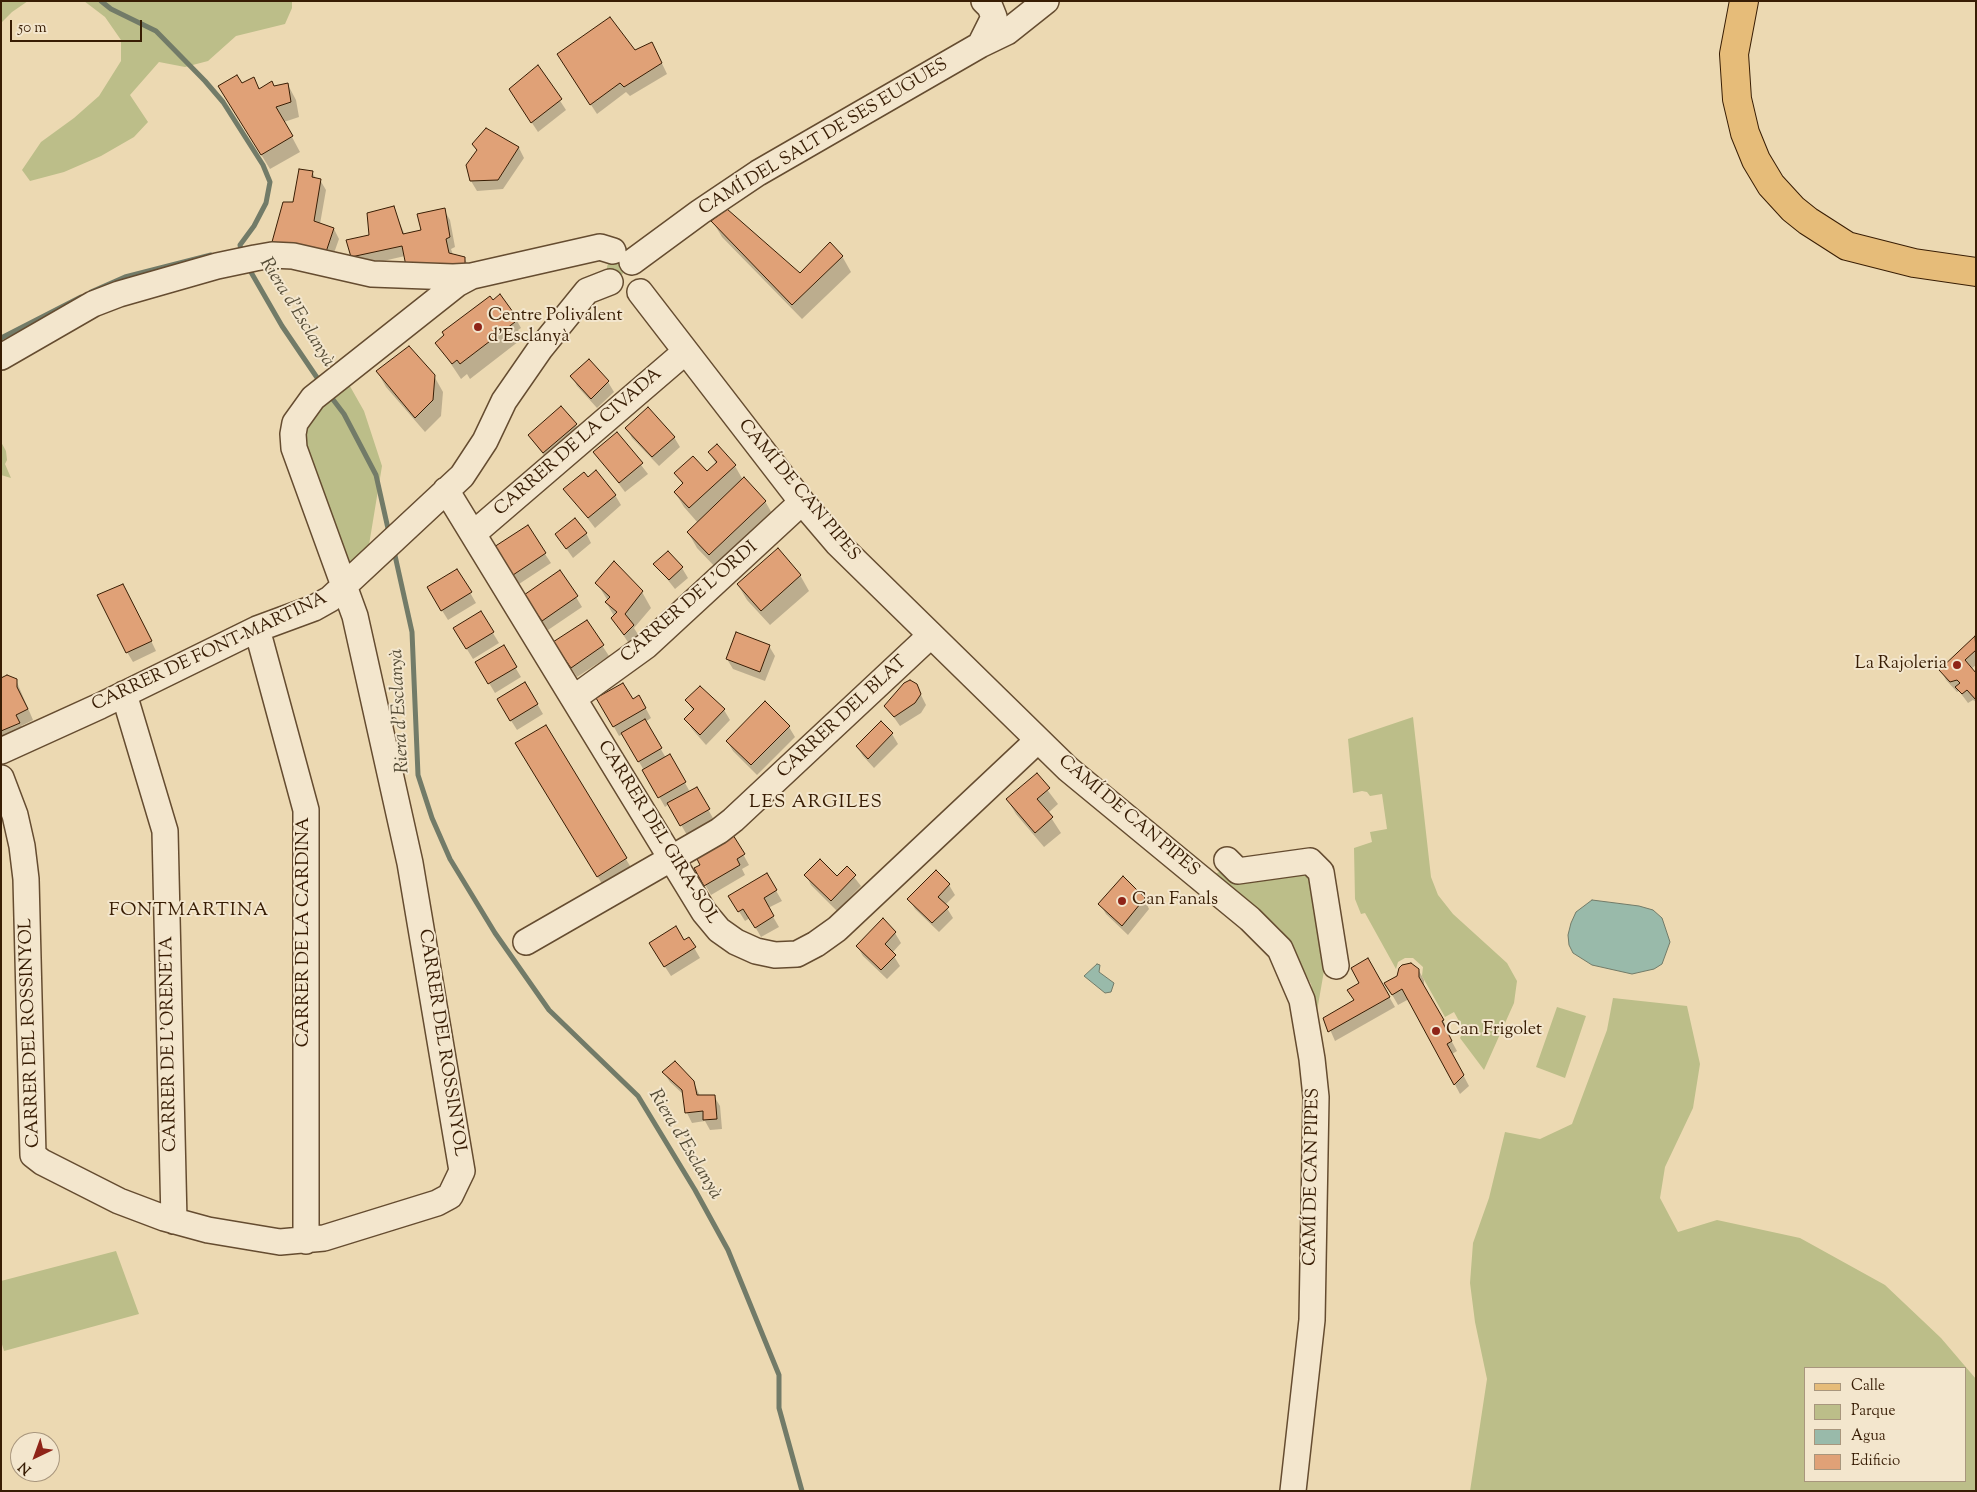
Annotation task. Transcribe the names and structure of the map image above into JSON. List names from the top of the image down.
{
  "streets": {
    "street": [
      "CAMÍ DEL SALT DE SES EUGUES",
      "CARRER DE LA CIVADA",
      "CAMÍ DE CAN PIPES",
      "CARRER DE L'ORDI",
      "CARRER DE FONT-MARTINA",
      "CARRER DEL BLAT",
      "CARRER DEL GIRA-SOL",
      "CARRER DE LA CARDINA",
      "CARRER DEL ROSSINYOL",
      "CARRER DE L'ORENETA"
    ]
  },
  "crossings": [
    ["CAMÍ DEL SALT DE SES EUGUES", "CAMÍ DE CAN PIPES"],
    ["CAMÍ DEL SALT DE SES EUGUES", "CARRER DE FONT-MARTINA"],
    ["CARRER DE LA CIVADA", "CAMÍ DE CAN PIPES"],
    ["CARRER DE LA CIVADA", "CARRER DEL GIRA-SOL"],
    ["CAMÍ DE CAN PIPES", "CARRER DE L'ORDI"],
    ["CAMÍ DE CAN PIPES", "CARRER DEL BLAT"],
    ["CAMÍ DE CAN PIPES", "CARRER DEL GIRA-SOL"],
    ["CARRER DE L'ORDI", "CARRER DEL GIRA-SOL"],
    ["CARRER DE FONT-MARTINA", "CARRER DEL GIRA-SOL"],
    ["CARRER DE FONT-MARTINA", "CARRER DE LA CARDINA"],
    ["CARRER DE FONT-MARTINA", "CARRER DEL ROSSINYOL"],
    ["CARRER DE FONT-MARTINA", "CARRER DE L'ORENETA"],
    ["CARRER DEL BLAT", "CARRER DEL GIRA-SOL"],
    ["CARRER DE LA CARDINA", "CARRER DEL ROSSINYOL"],
    ["CARRER DEL ROSSINYOL", "CARRER DE L'ORENETA"]
  ],
  "districts": ["LES ARGILES", "FONTMARTINA"],
  "water": ["Riera d'Esclanyà"],
  "places": [
    "Centre Polivalent d'Esclanyà",
    "La Rajoleria",
    "Can Fanals",
    "Can Frigolet"
  ],
  "legend": [
    "Calle",
    "Parque",
    "Agua",
    "Edificio"
  ],
  "scale_bar": "50 m",
  "north": "bottom left"
}
